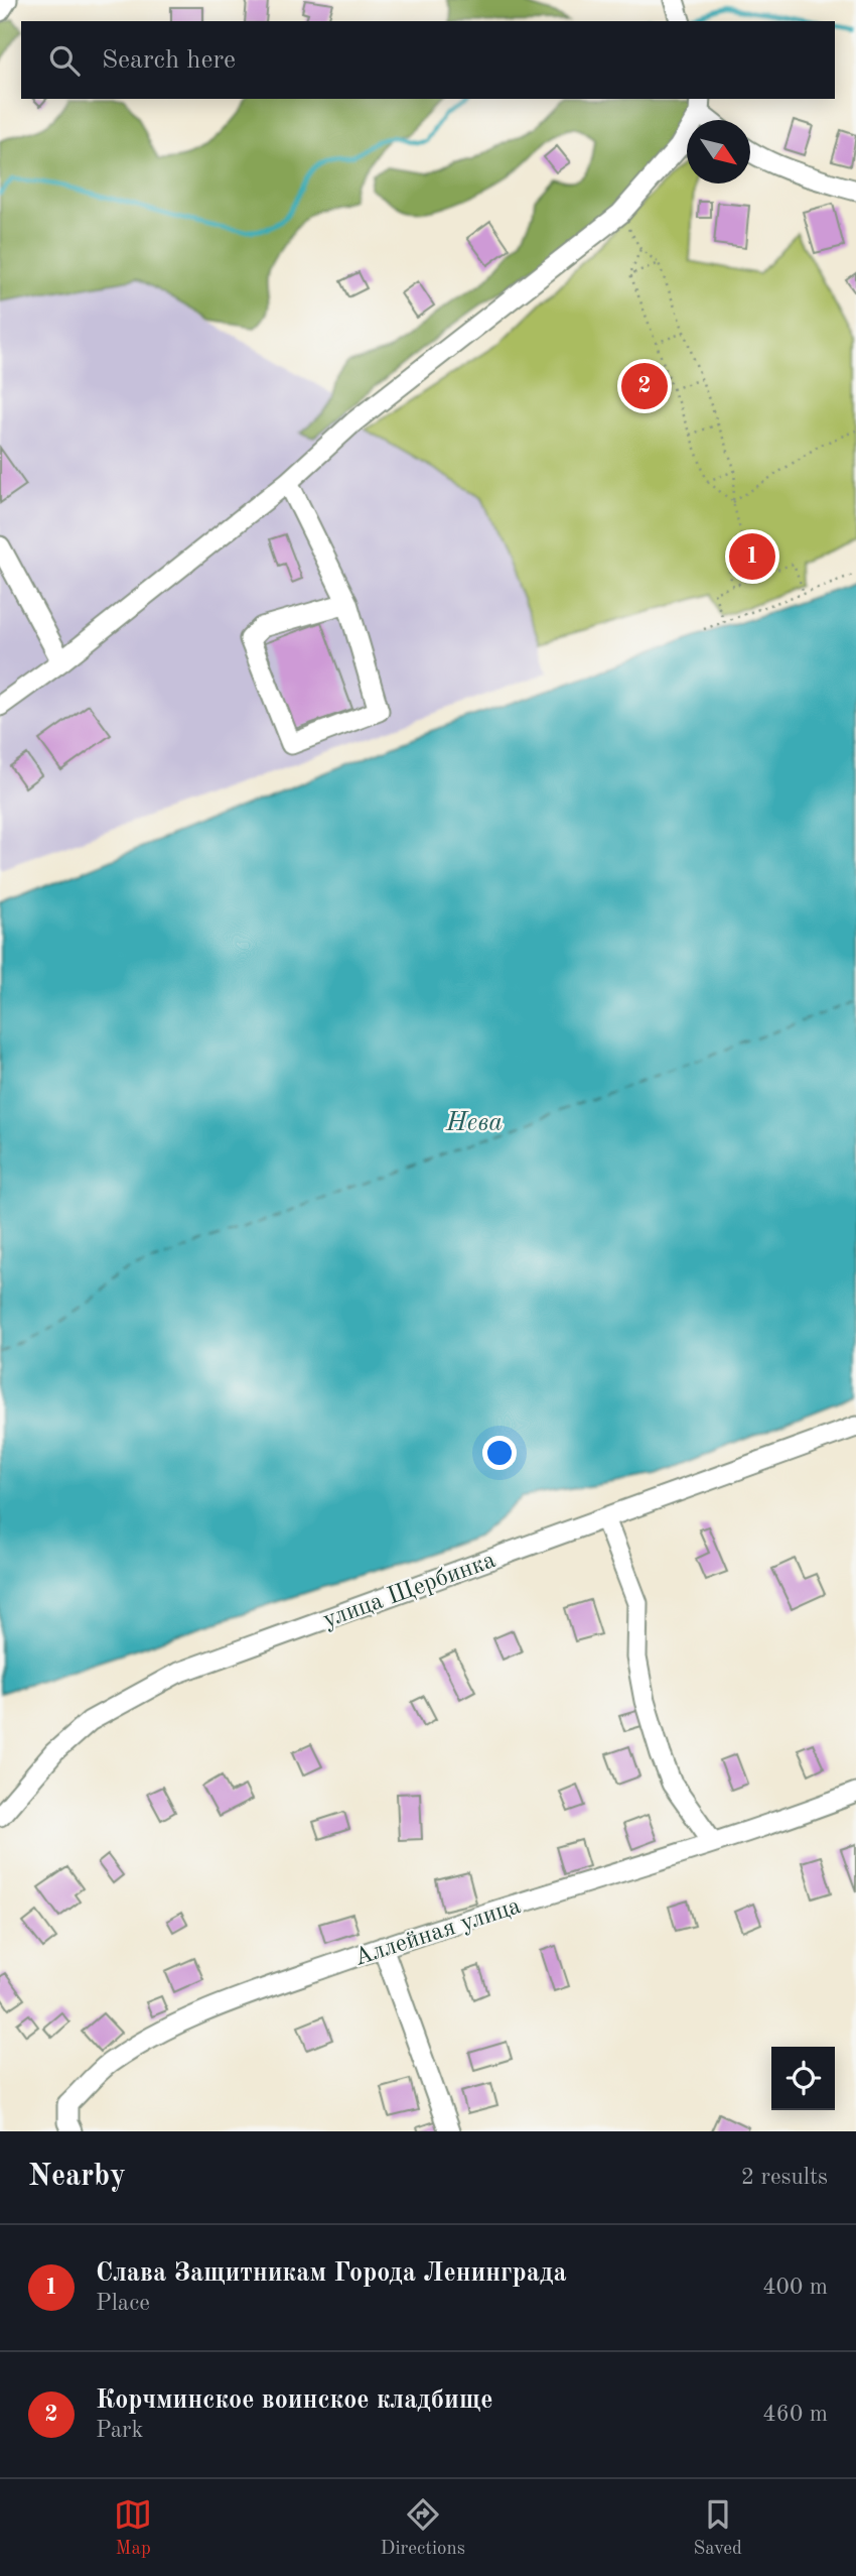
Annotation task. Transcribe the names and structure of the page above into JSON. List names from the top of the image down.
{
  "streets": {
    "street": ["улица Щербинка", "Аллейная улица"]
  },
  "water": ["Нева"],
  "north": "bottom right",
  "page": {
    "search": "Search here",
    "pins": ["2", "1"],
    "heading": ["Nearby", "2 results"],
    "list": [
      {
        "mark": "1",
        "name": "Слава Защитникам Города Ленинграда",
        "note": "Place",
        "value": "400 m"
      },
      {
        "mark": "2",
        "name": "Корчминское воинское кладбище",
        "note": "Park",
        "value": "460 m"
      }
    ],
    "nav": ["Map", "Directions", "Saved"]
  }
}
